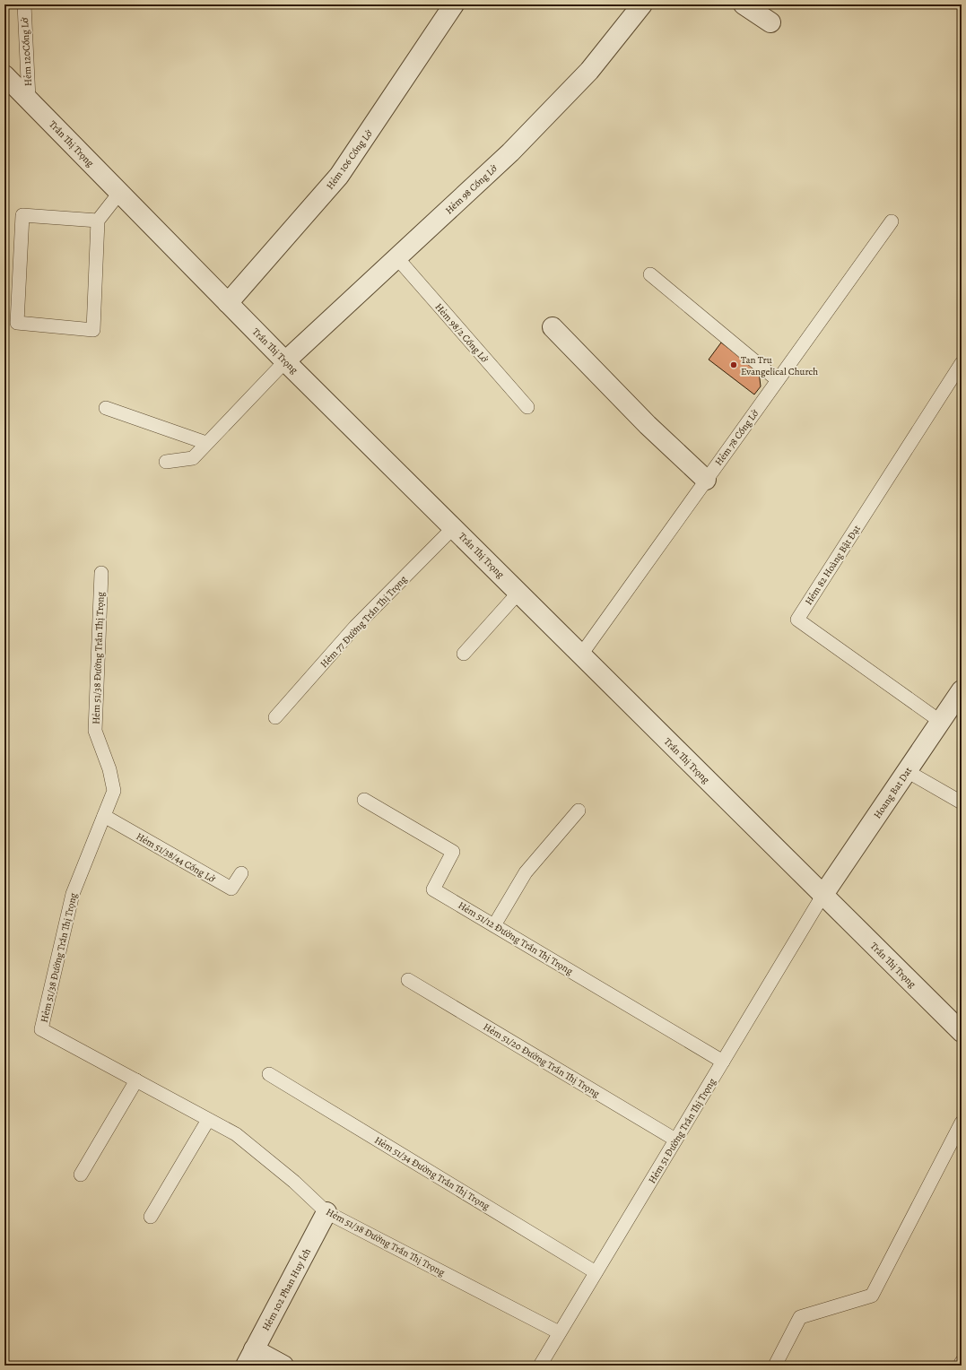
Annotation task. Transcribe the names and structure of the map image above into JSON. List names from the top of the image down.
{
  "streets": {
    "street": [
      "Trần Thị Trọng",
      "Hẻm 106 Cống Lở",
      "Hẻm 98 Cống Lở",
      "Hoang Bat Dat",
      "Hẻm 102 Phan Huy Ích"
    ],
    "lane": [
      "Hẻm 120Cống Lở",
      "Hẻm 98/2 Cống Lở",
      "Hẻm 78 Cống Lở",
      "Hẻm 82 Hoàng Bật Đạt",
      "Hẻm 77 Đường Trần Thị Trọng",
      "Hẻm 51/38 Đường Trần Thị Trọng",
      "Hẻm 51/38/44 Cống Lở",
      "Hẻm 51/12 Đường Trần Thị Trọng",
      "Hẻm 51/20 Đường Trần Thị Trọng",
      "Hẻm 51 Đường Trần Thị Trọng",
      "Hẻm 51/34 Đường Trần Thị Trọng"
    ]
  },
  "crossings": [
    ["Hẻm 120Cống Lở", "Trần Thị Trọng"],
    ["Trần Thị Trọng", "Hẻm 106 Cống Lở"],
    ["Trần Thị Trọng", "Hẻm 98 Cống Lở"],
    ["Trần Thị Trọng", "Hẻm 78 Cống Lở"],
    ["Trần Thị Trọng", "Hẻm 77 Đường Trần Thị Trọng"],
    ["Trần Thị Trọng", "Hoang Bat Dat"],
    ["Trần Thị Trọng", "Hẻm 51 Đường Trần Thị Trọng"],
    ["Hẻm 98 Cống Lở", "Hẻm 98/2 Cống Lở"],
    ["Hẻm 82 Hoàng Bật Đạt", "Hoang Bat Dat"],
    ["Hẻm 51/38 Đường Trần Thị Trọng", "Hẻm 51/38/44 Cống Lở"],
    ["Hẻm 51/38 Đường Trần Thị Trọng", "Hẻm 51 Đường Trần Thị Trọng"],
    ["Hẻm 51/38 Đường Trần Thị Trọng", "Hẻm 102 Phan Huy Ích"],
    ["Hoang Bat Dat", "Hẻm 51 Đường Trần Thị Trọng"],
    ["Hẻm 51/12 Đường Trần Thị Trọng", "Hẻm 51 Đường Trần Thị Trọng"],
    ["Hẻm 51/20 Đường Trần Thị Trọng", "Hẻm 51 Đường Trần Thị Trọng"],
    ["Hẻm 51 Đường Trần Thị Trọng", "Hẻm 51/34 Đường Trần Thị Trọng"]
  ],
  "places": ["Tan Tru Evangelical Church"]
}
